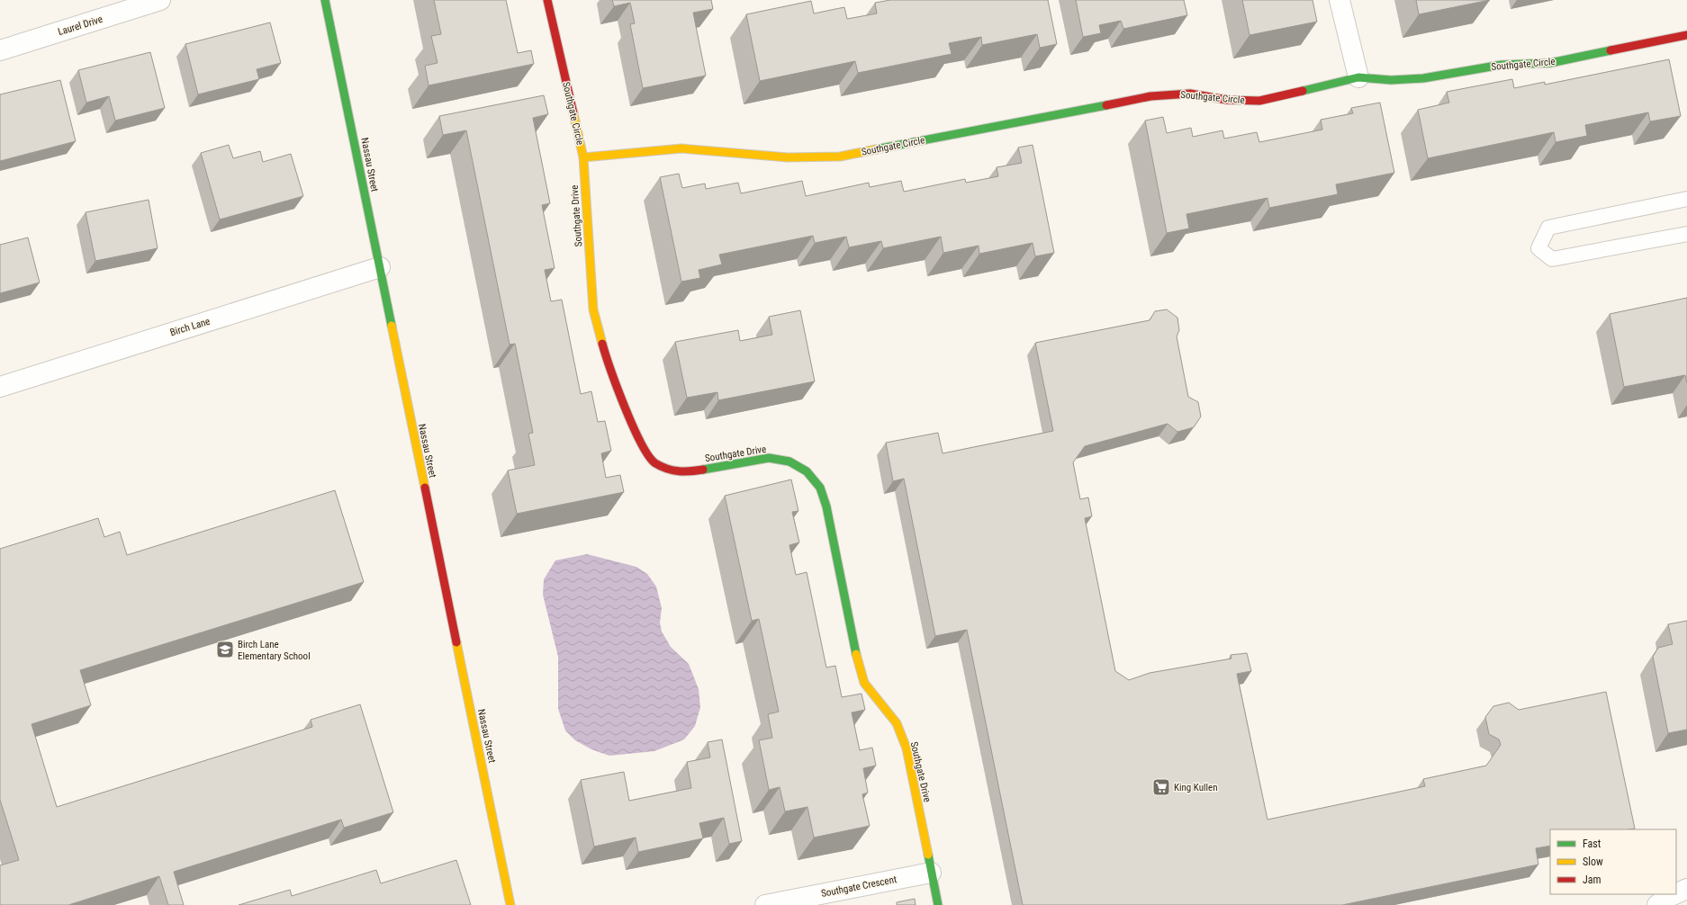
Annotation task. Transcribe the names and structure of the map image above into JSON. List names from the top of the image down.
{
  "streets": {
    "street": [
      "Laurel Drive",
      "Southgate Circle",
      "Nassau Street",
      "Southgate Drive",
      "Birch Lane",
      "Southgate Crescent"
    ]
  },
  "crossings": [
    ["Southgate Circle", "Southgate Drive"],
    ["Nassau Street", "Birch Lane"],
    ["Southgate Drive", "Southgate Crescent"]
  ],
  "places": {
    "school or university": ["Birch Lane Elementary School"],
    "supermarket": ["King Kullen"]
  },
  "legend": ["Fast", "Slow", "Jam"]
}
